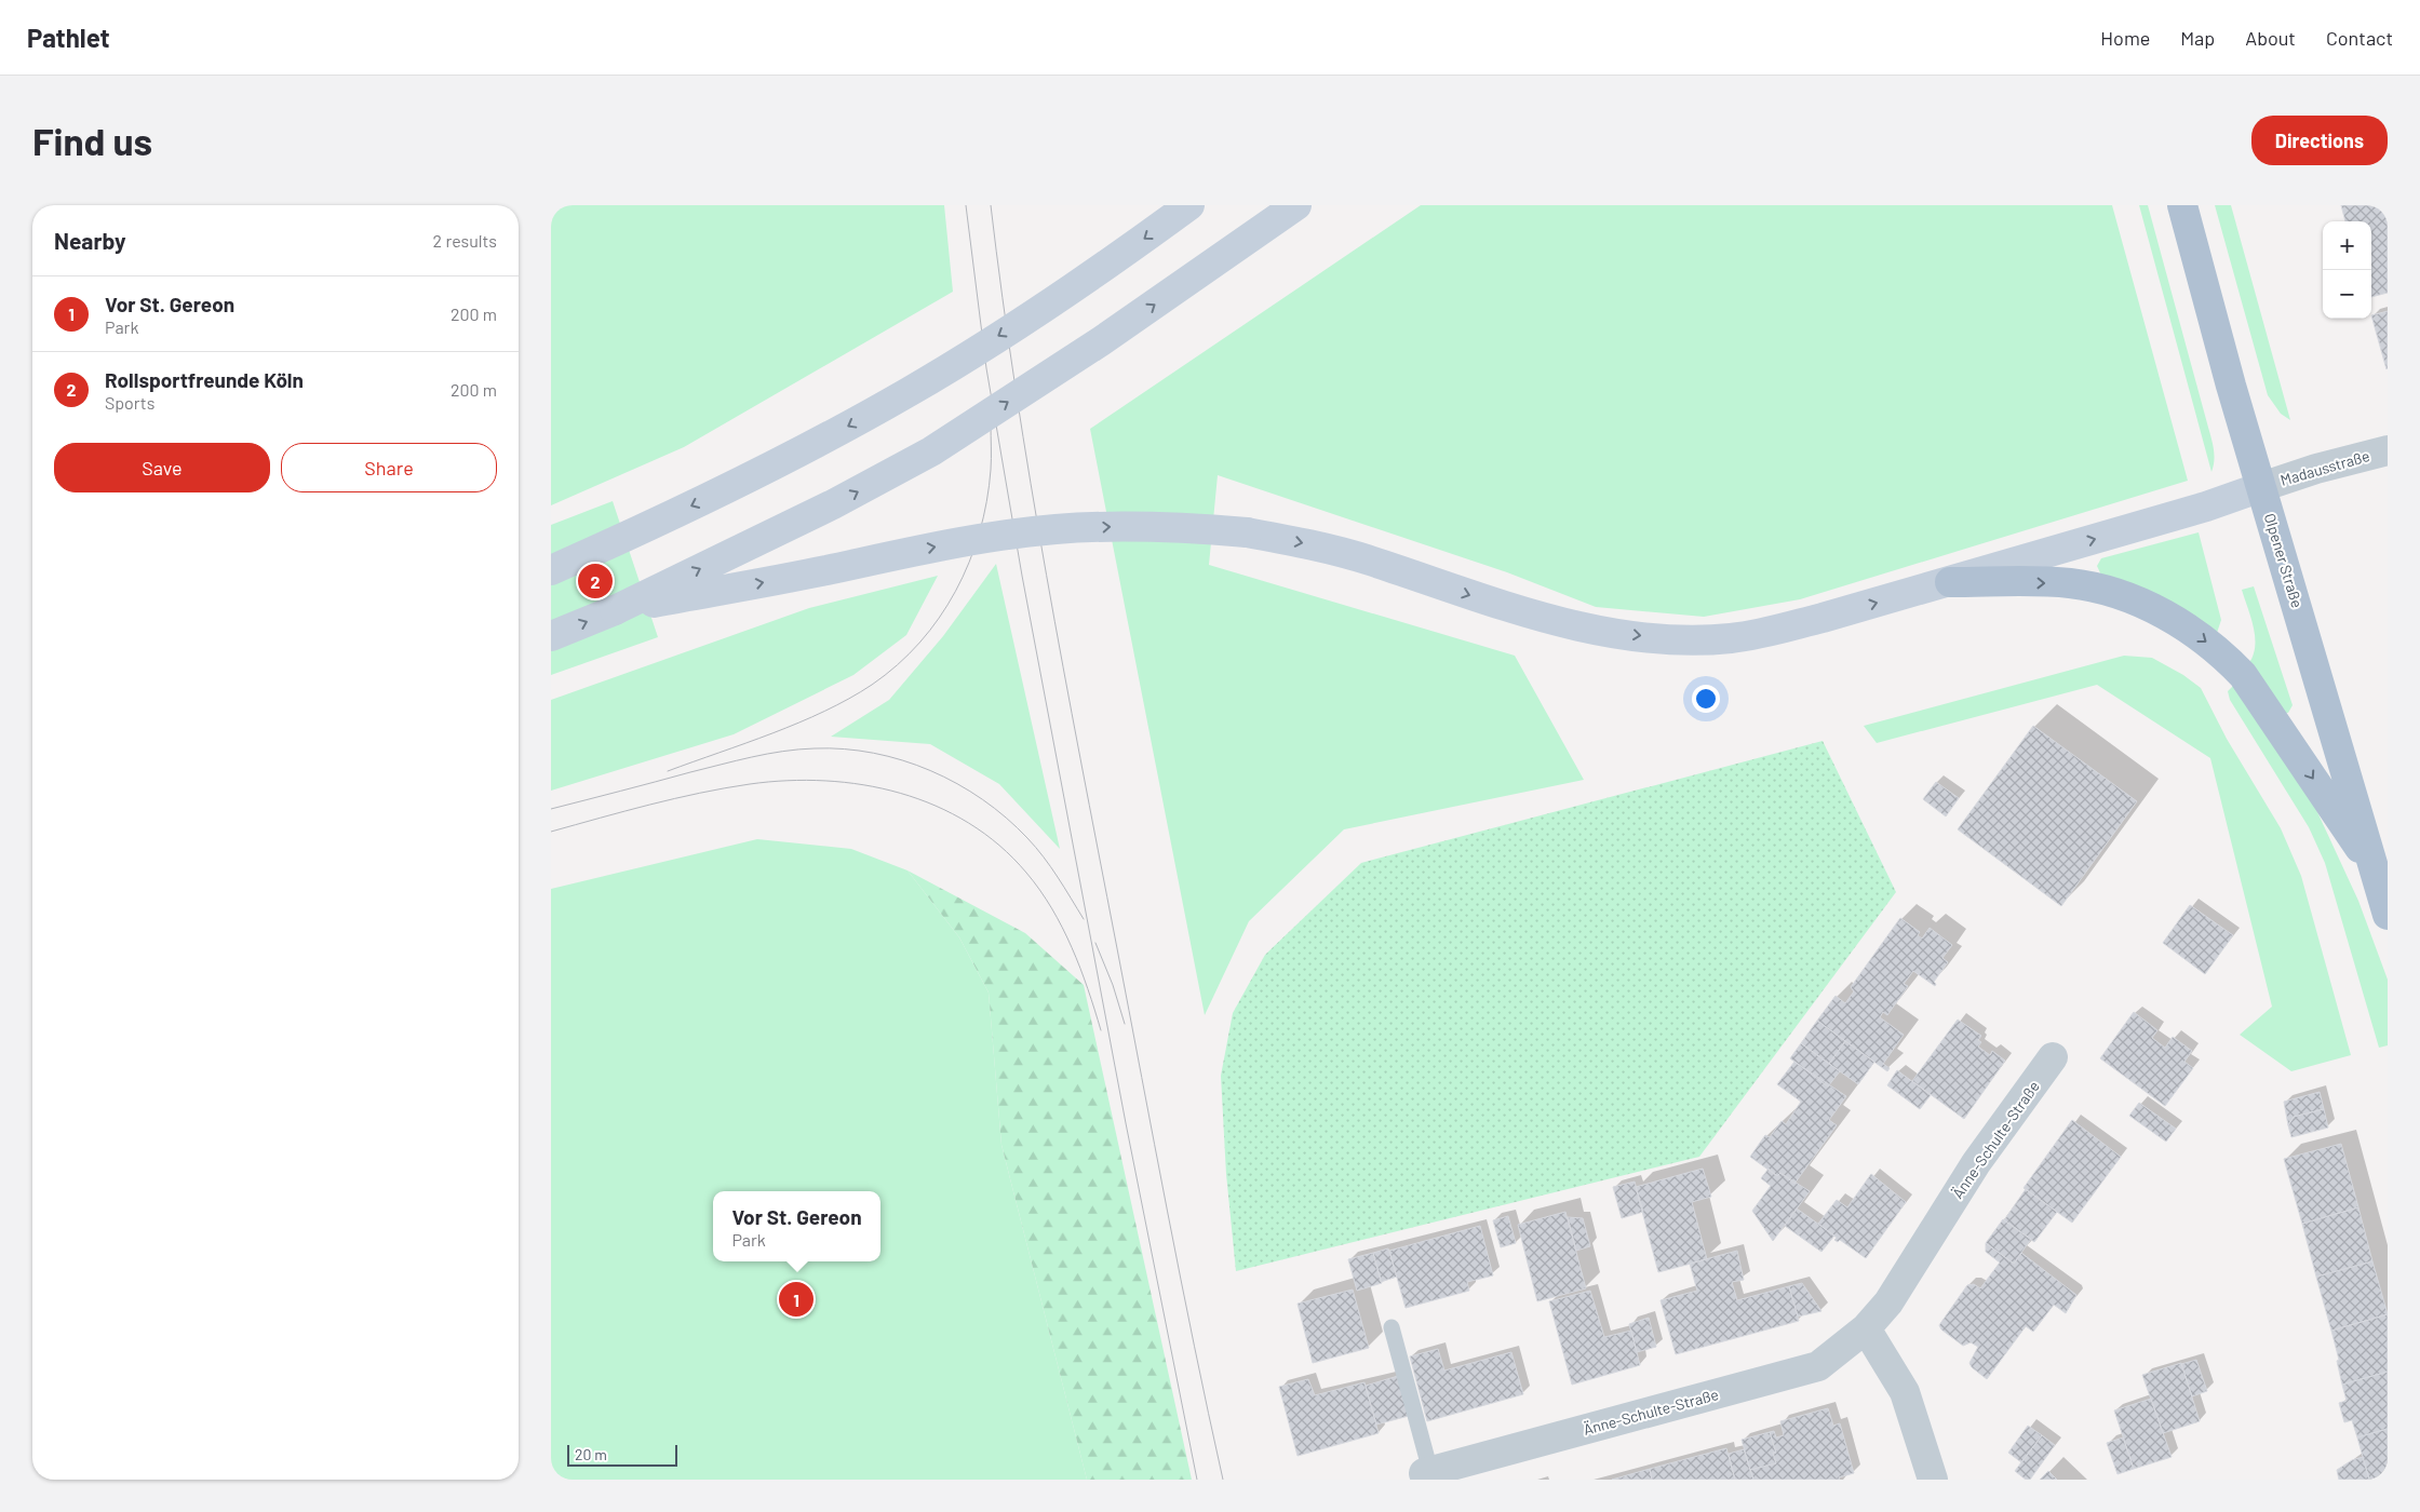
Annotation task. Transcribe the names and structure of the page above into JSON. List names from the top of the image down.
{
  "streets": {
    "main road": ["Olpener Straße"],
    "street": ["Madausstraße", "Änne-Schulte-Straße"]
  },
  "crossings": [
    ["Madausstraße", "Olpener Straße"]
  ],
  "scale_bar": "20 m",
  "page": {
    "header": "Pathlet",
    "nav": [
      "Home",
      "Map",
      "About",
      "Contact"
    ],
    "buttons": [
      "Directions",
      ["Save", "Share"]
    ],
    "title": "Find us",
    "heading": ["Nearby", "2 results"],
    "map_buttons": ["+", "−"],
    "list": [
      {
        "mark": "1",
        "name": "Vor St. Gereon",
        "note": "Park",
        "value": "200 m"
      },
      {
        "mark": "2",
        "name": "Rollsportfreunde Köln",
        "note": "Sports",
        "value": "200 m"
      }
    ],
    "pins": ["2", "1"],
    "popup": ["Vor St. Gereon", "Park"],
    "scale": "20 m"
  }
}
